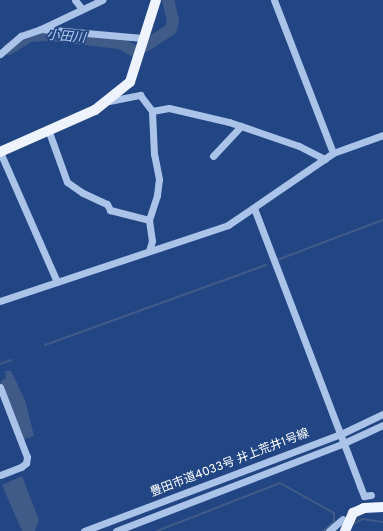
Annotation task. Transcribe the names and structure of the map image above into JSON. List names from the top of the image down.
{
  "streets": {
    "street": ["豊田市道4033号 井上荒井1号線"]
  },
  "water": ["小田川"]
}
